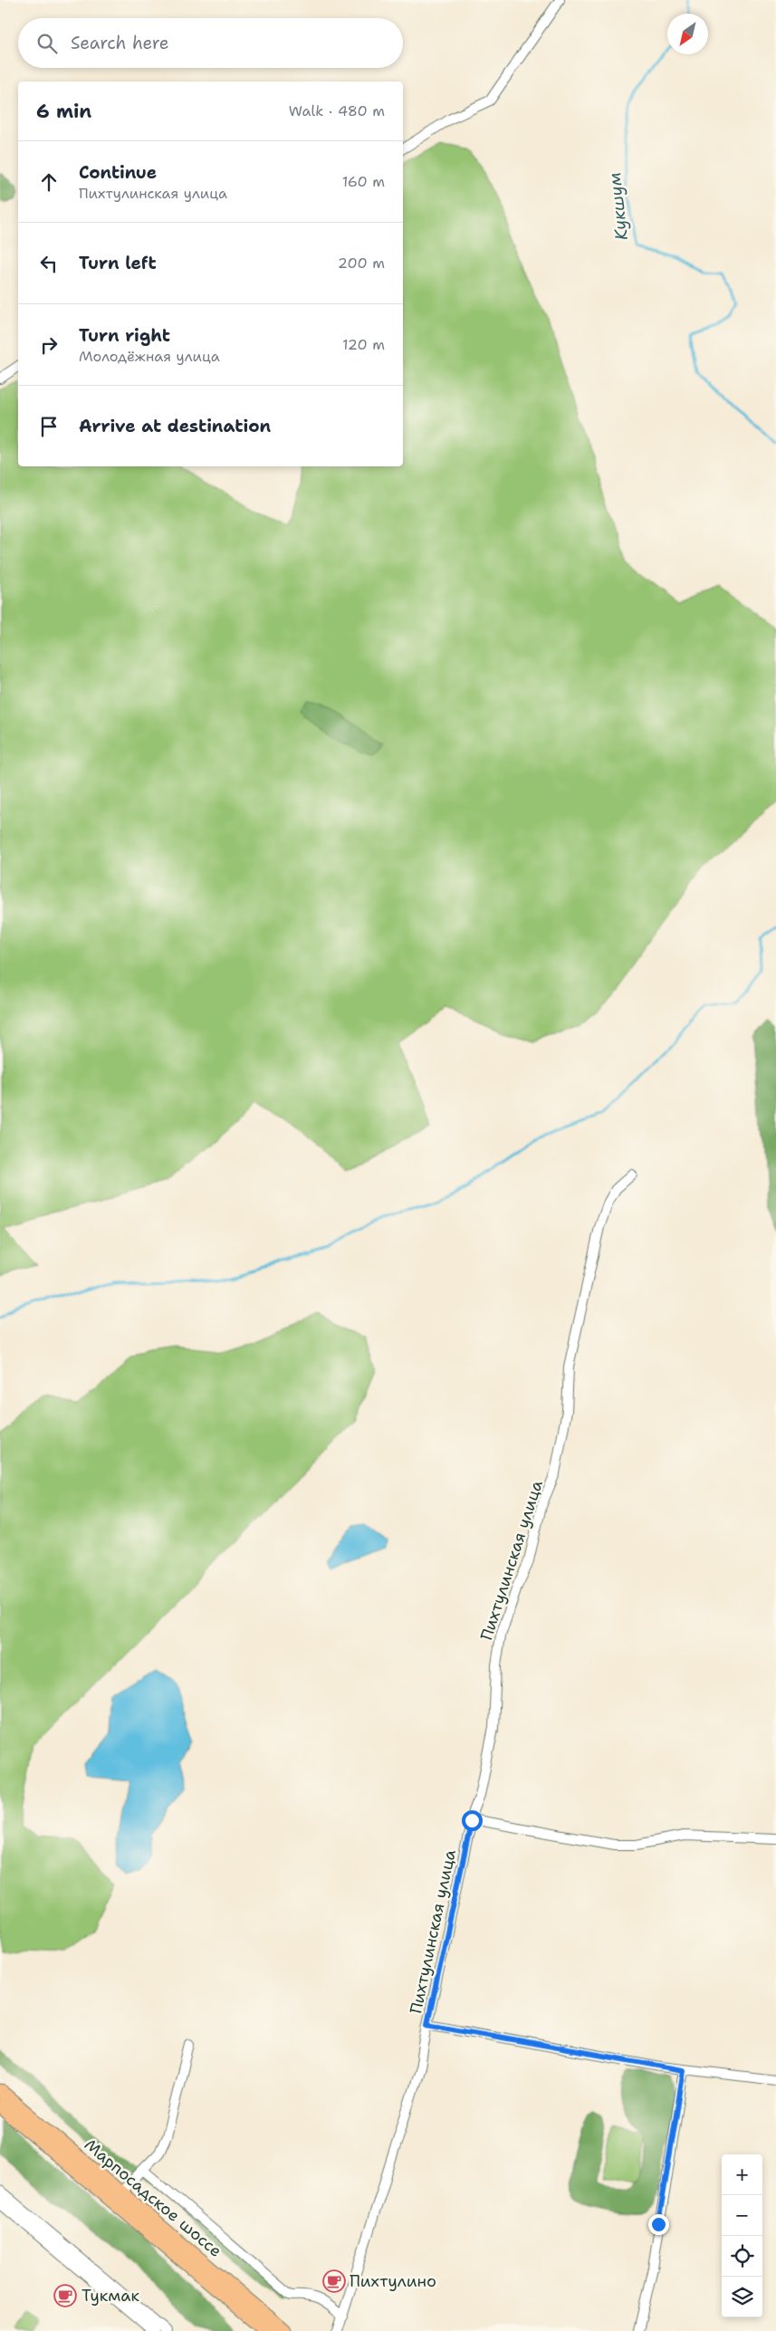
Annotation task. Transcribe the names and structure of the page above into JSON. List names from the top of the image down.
{
  "streets": {
    "main road": ["Марпосадское шоссе"],
    "street": ["Пихтулинская улица"]
  },
  "water": ["Кукшум"],
  "places": {
    "cafe": ["Пихтулино", "Тукмак"]
  },
  "north": "bottom left",
  "page": {
    "search": "Search here",
    "heading": ["6 min", "Walk · 480 m"],
    "list": [
      ["Continue", "Пихтулинская улица", "160 m"],
      ["Turn left", "200 m"],
      ["Turn right", "Молодёжная улица", "120 m"],
      "Arrive at destination"
    ],
    "map_buttons": ["+", "−"]
  }
}
